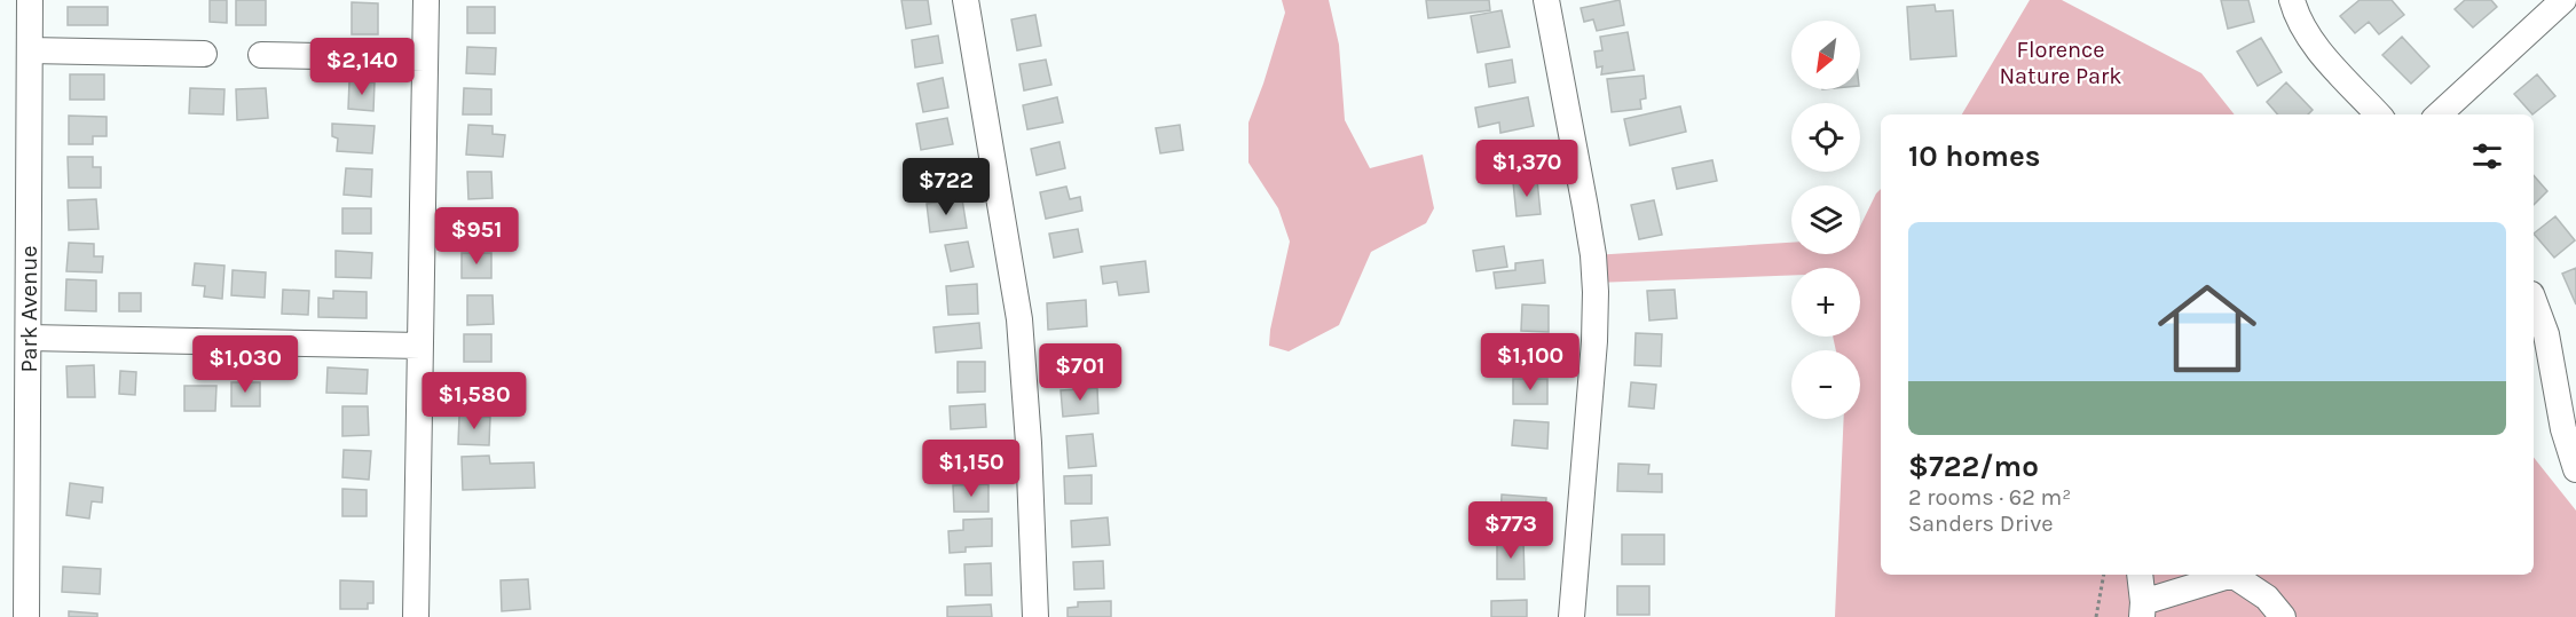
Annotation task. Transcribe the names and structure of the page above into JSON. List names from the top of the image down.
{
  "streets": {
    "street": ["Park Avenue"]
  },
  "parks": ["Florence Nature Park"],
  "north": "bottom left",
  "page": {
    "map_buttons": ["+", "−"],
    "price": [
      "$2,140",
      "$1,370",
      "$722",
      "$951",
      "$1,100",
      "$1,030",
      "$701",
      "$1,580",
      "$1,150",
      "$773"
    ],
    "heading": "10 homes",
    "list": [
      {
        "name": "$722/mo",
        "note": "2 rooms · 62 m² · Sanders Drive"
      }
    ]
  }
}
